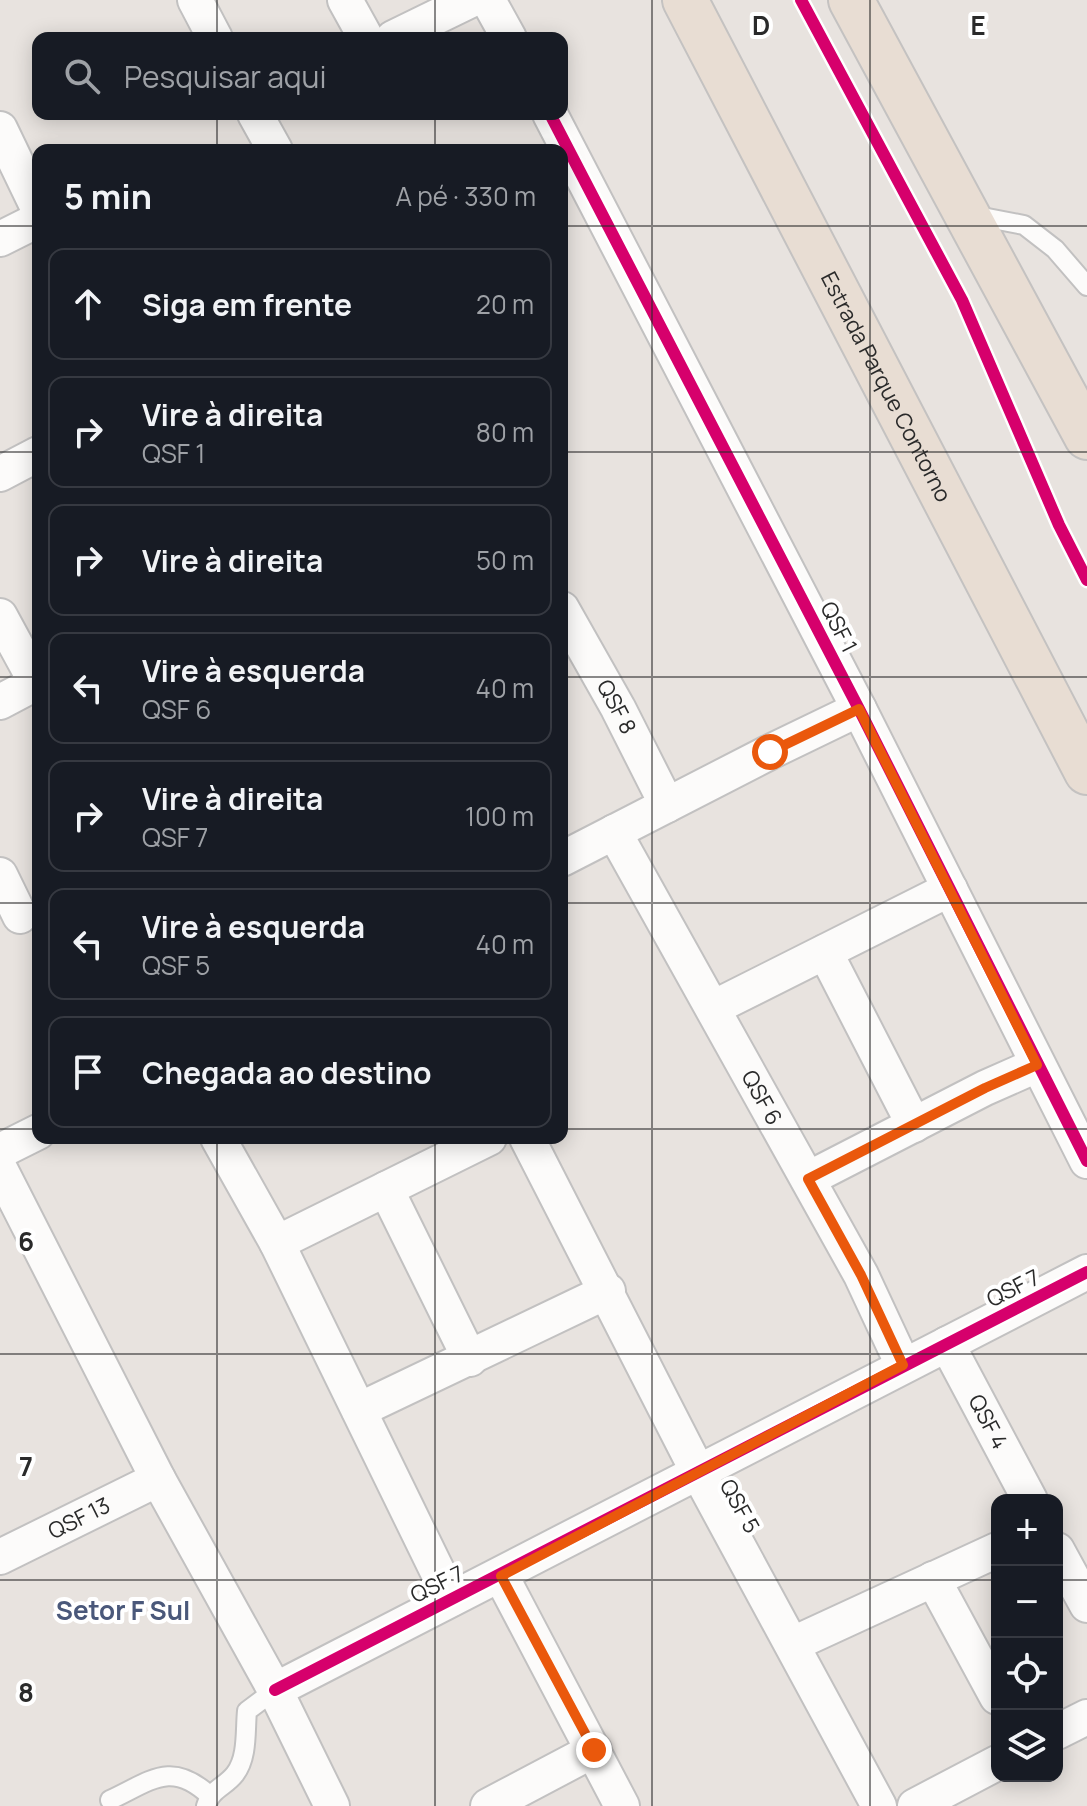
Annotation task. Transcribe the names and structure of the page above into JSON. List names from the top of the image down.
{
  "streets": {
    "highway": ["Estrada Parque Contorno"],
    "street": [
      "QSF 1",
      "QSF 8",
      "QSF 6",
      "QSF 7",
      "QSF 4",
      "QSF 5",
      "QSF 13"
    ]
  },
  "crossings": [
    ["QSF 6", "QSF 7"],
    ["QSF 7", "QSF 4"],
    ["QSF 7", "QSF 5"]
  ],
  "districts": ["Setor F Sul"],
  "page": {
    "search": "Pesquisar aqui",
    "heading": ["5 min", "A pé · 330 m"],
    "list": [
      ["Siga em frente", "20 m"],
      ["Vire à direita", "QSF 1", "80 m"],
      ["Vire à direita", "50 m"],
      ["Vire à esquerda", "QSF 6", "40 m"],
      ["Vire à direita", "QSF 7", "100 m"],
      ["Vire à esquerda", "QSF 5", "40 m"],
      "Chegada ao destino"
    ],
    "map_buttons": ["+", "−"]
  },
  "grid": {
    "columns": ["D", "E"],
    "rows": ["6", "7", "8"]
  }
}
